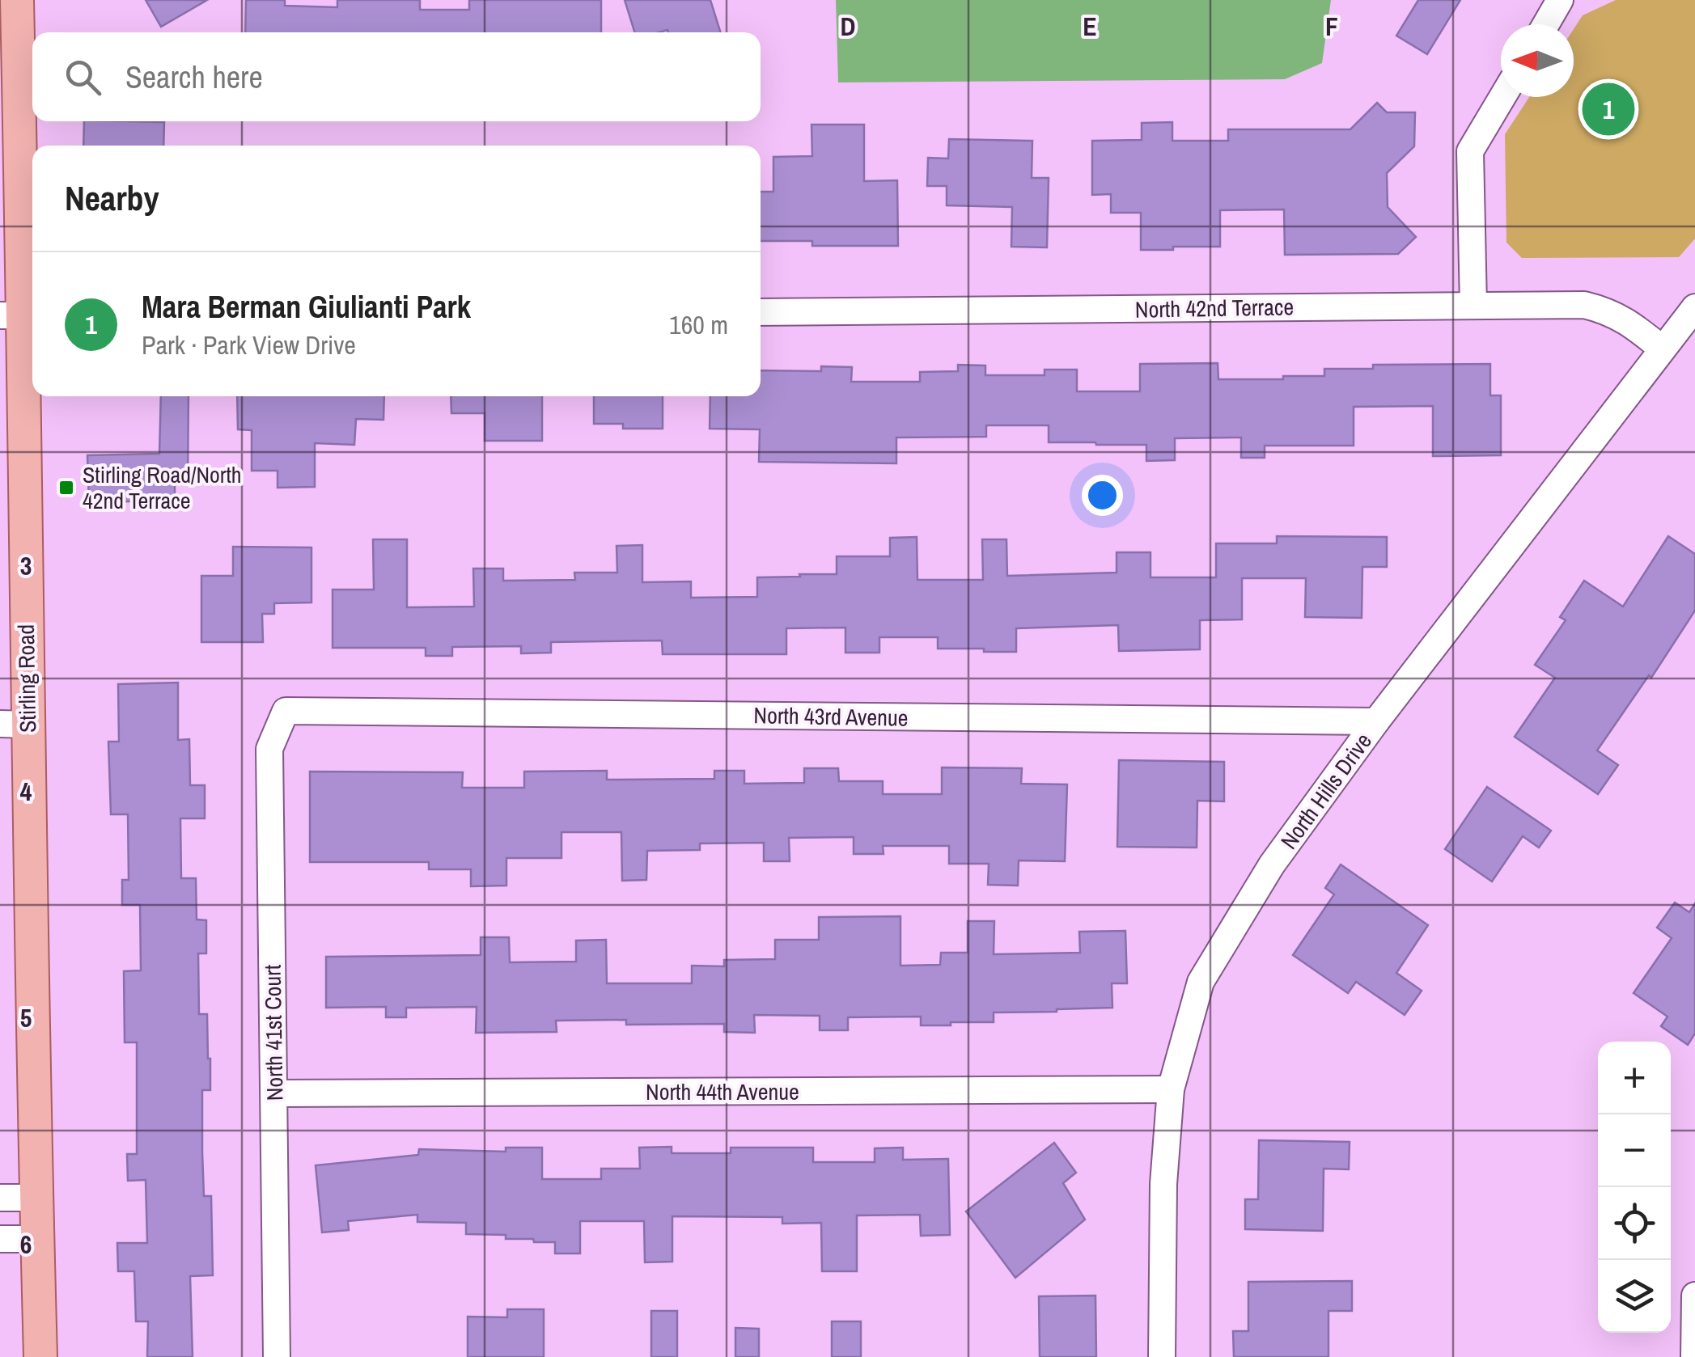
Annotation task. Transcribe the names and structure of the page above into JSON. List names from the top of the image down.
{
  "streets": {
    "main road": ["Stirling Road"],
    "street": [
      "North 42nd Terrace",
      "North 43rd Avenue",
      "North Hills Drive",
      "North 41st Court",
      "North 44th Avenue"
    ]
  },
  "crossings": [
    ["North 42nd Terrace", "North Hills Drive"],
    ["North 43rd Avenue", "North Hills Drive"],
    ["North 43rd Avenue", "North 41st Court"],
    ["North Hills Drive", "North 44th Avenue"],
    ["North 41st Court", "North 44th Avenue"]
  ],
  "places": {
    "transit": ["Stirling Road/North 42nd Terrace"]
  },
  "north": "left",
  "page": {
    "search": "Search here",
    "pins": "1",
    "heading": "Nearby",
    "list": [
      {
        "mark": "1",
        "name": "Mara Berman Giulianti Park",
        "note": "Park · Park View Drive",
        "value": "160 m"
      }
    ],
    "map_buttons": ["+", "−"]
  },
  "grid": {
    "columns": ["D", "E", "F"],
    "rows": [
      "3",
      "4",
      "5",
      "6"
    ]
  }
}
